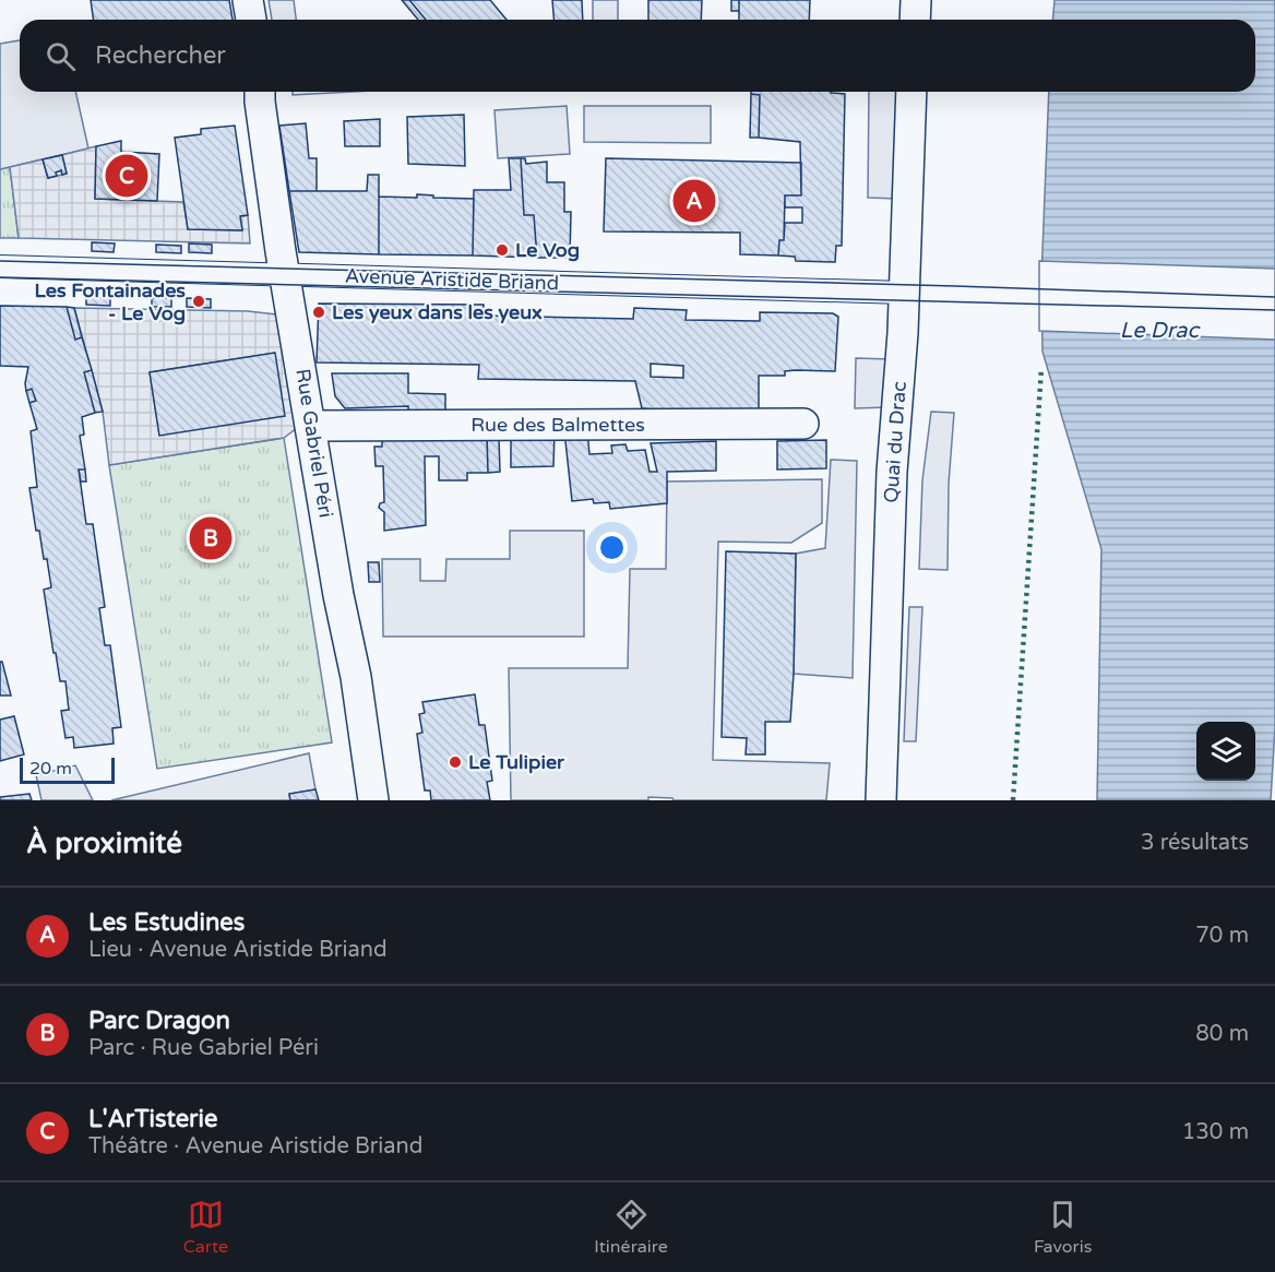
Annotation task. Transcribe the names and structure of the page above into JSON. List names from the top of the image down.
{
  "streets": {
    "street": [
      "Avenue Aristide Briand",
      "Rue des Balmettes",
      "Quai du Drac",
      "Rue Gabriel Péri"
    ]
  },
  "crossings": [
    ["Avenue Aristide Briand", "Quai du Drac"],
    ["Avenue Aristide Briand", "Rue Gabriel Péri"],
    ["Rue des Balmettes", "Rue Gabriel Péri"]
  ],
  "water": ["Le Drac"],
  "places": [
    "Le Vog",
    "Les Fontainades - Le Vog",
    "Les yeux dans les yeux",
    "Le Tulipier"
  ],
  "scale_bar": "20 m",
  "page": {
    "search": "Rechercher",
    "pins": ["C", "A", "B"],
    "scale": "20 m",
    "heading": ["À proximité", "3 résultats"],
    "list": [
      {
        "mark": "A",
        "name": "Les Estudines",
        "note": "Lieu · Avenue Aristide Briand",
        "value": "70 m"
      },
      {
        "mark": "B",
        "name": "Parc Dragon",
        "note": "Parc · Rue Gabriel Péri",
        "value": "80 m"
      },
      {
        "mark": "C",
        "name": "L'ArTisterie",
        "note": "Théâtre · Avenue Aristide Briand",
        "value": "130 m"
      }
    ],
    "nav": ["Carte", "Itinéraire", "Favoris"]
  }
}
